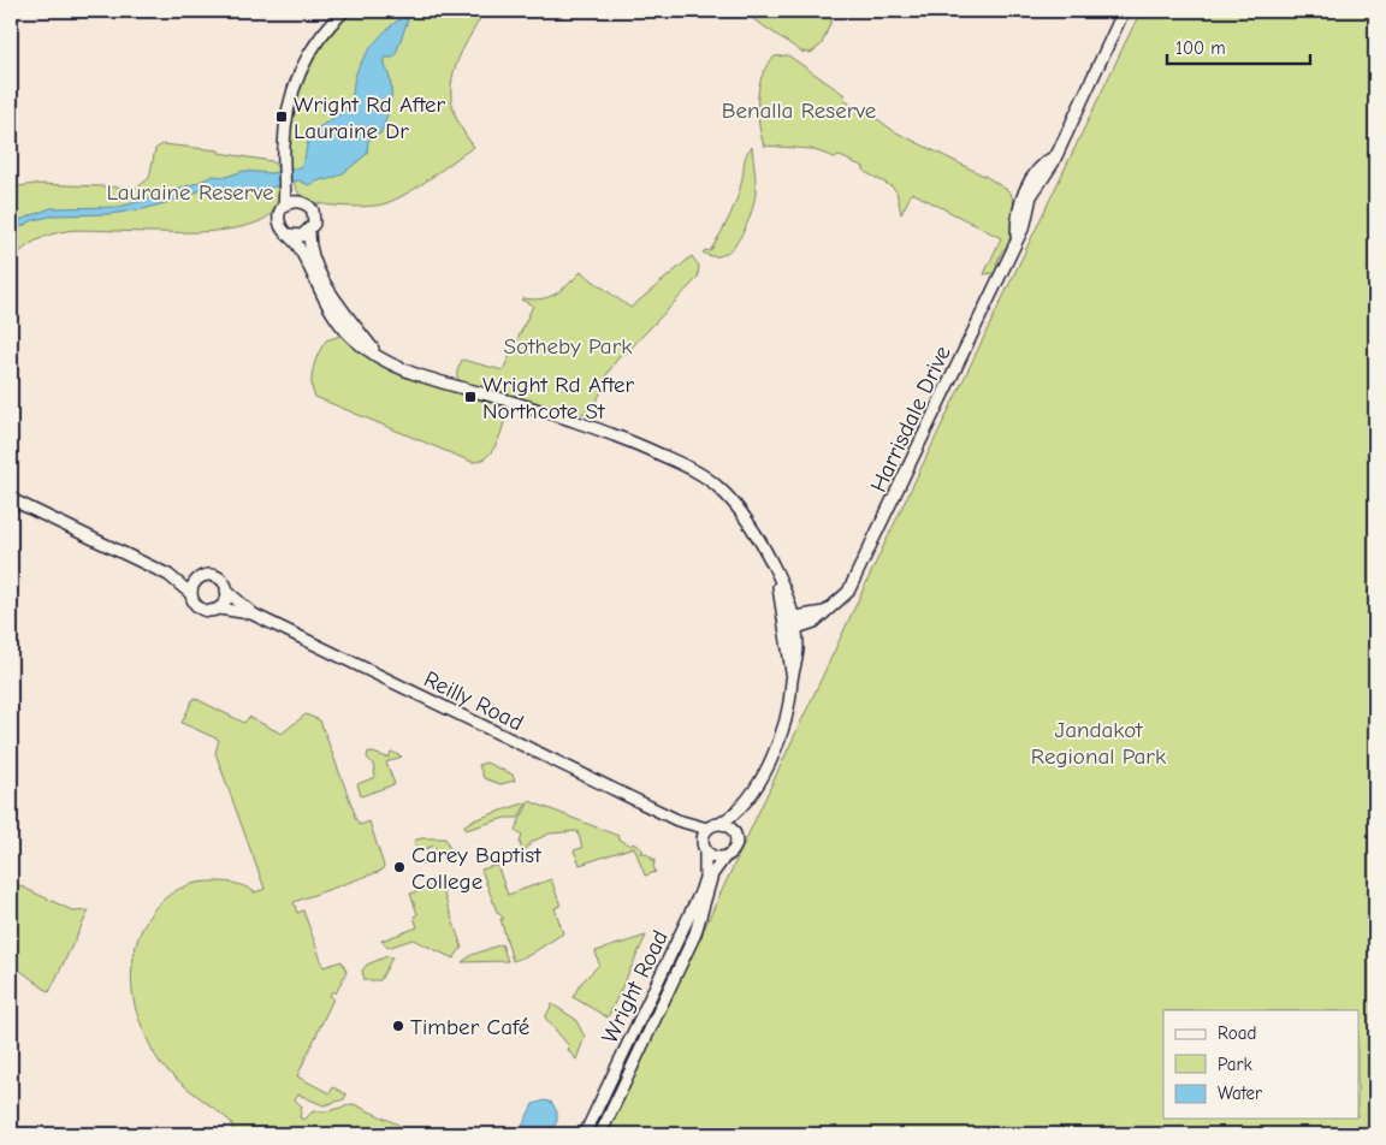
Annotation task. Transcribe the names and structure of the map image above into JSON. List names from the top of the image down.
{
  "streets": {
    "street": ["Harrisdale Drive", "Reilly Road", "Wright Road"]
  },
  "crossings": [
    ["Harrisdale Drive", "Wright Road"],
    ["Reilly Road", "Wright Road"]
  ],
  "parks": [
    "Benalla Reserve",
    "Lauraine Reserve",
    "Sotheby Park",
    "Jandakot Regional Park"
  ],
  "places": {
    "transit": ["Wright Rd After Lauraine Dr", "Wright Rd After Northcote St"],
    "other": ["Carey Baptist College", "Timber Café"]
  },
  "legend": ["Road", "Park", "Water"],
  "scale_bar": "100 m"
}
